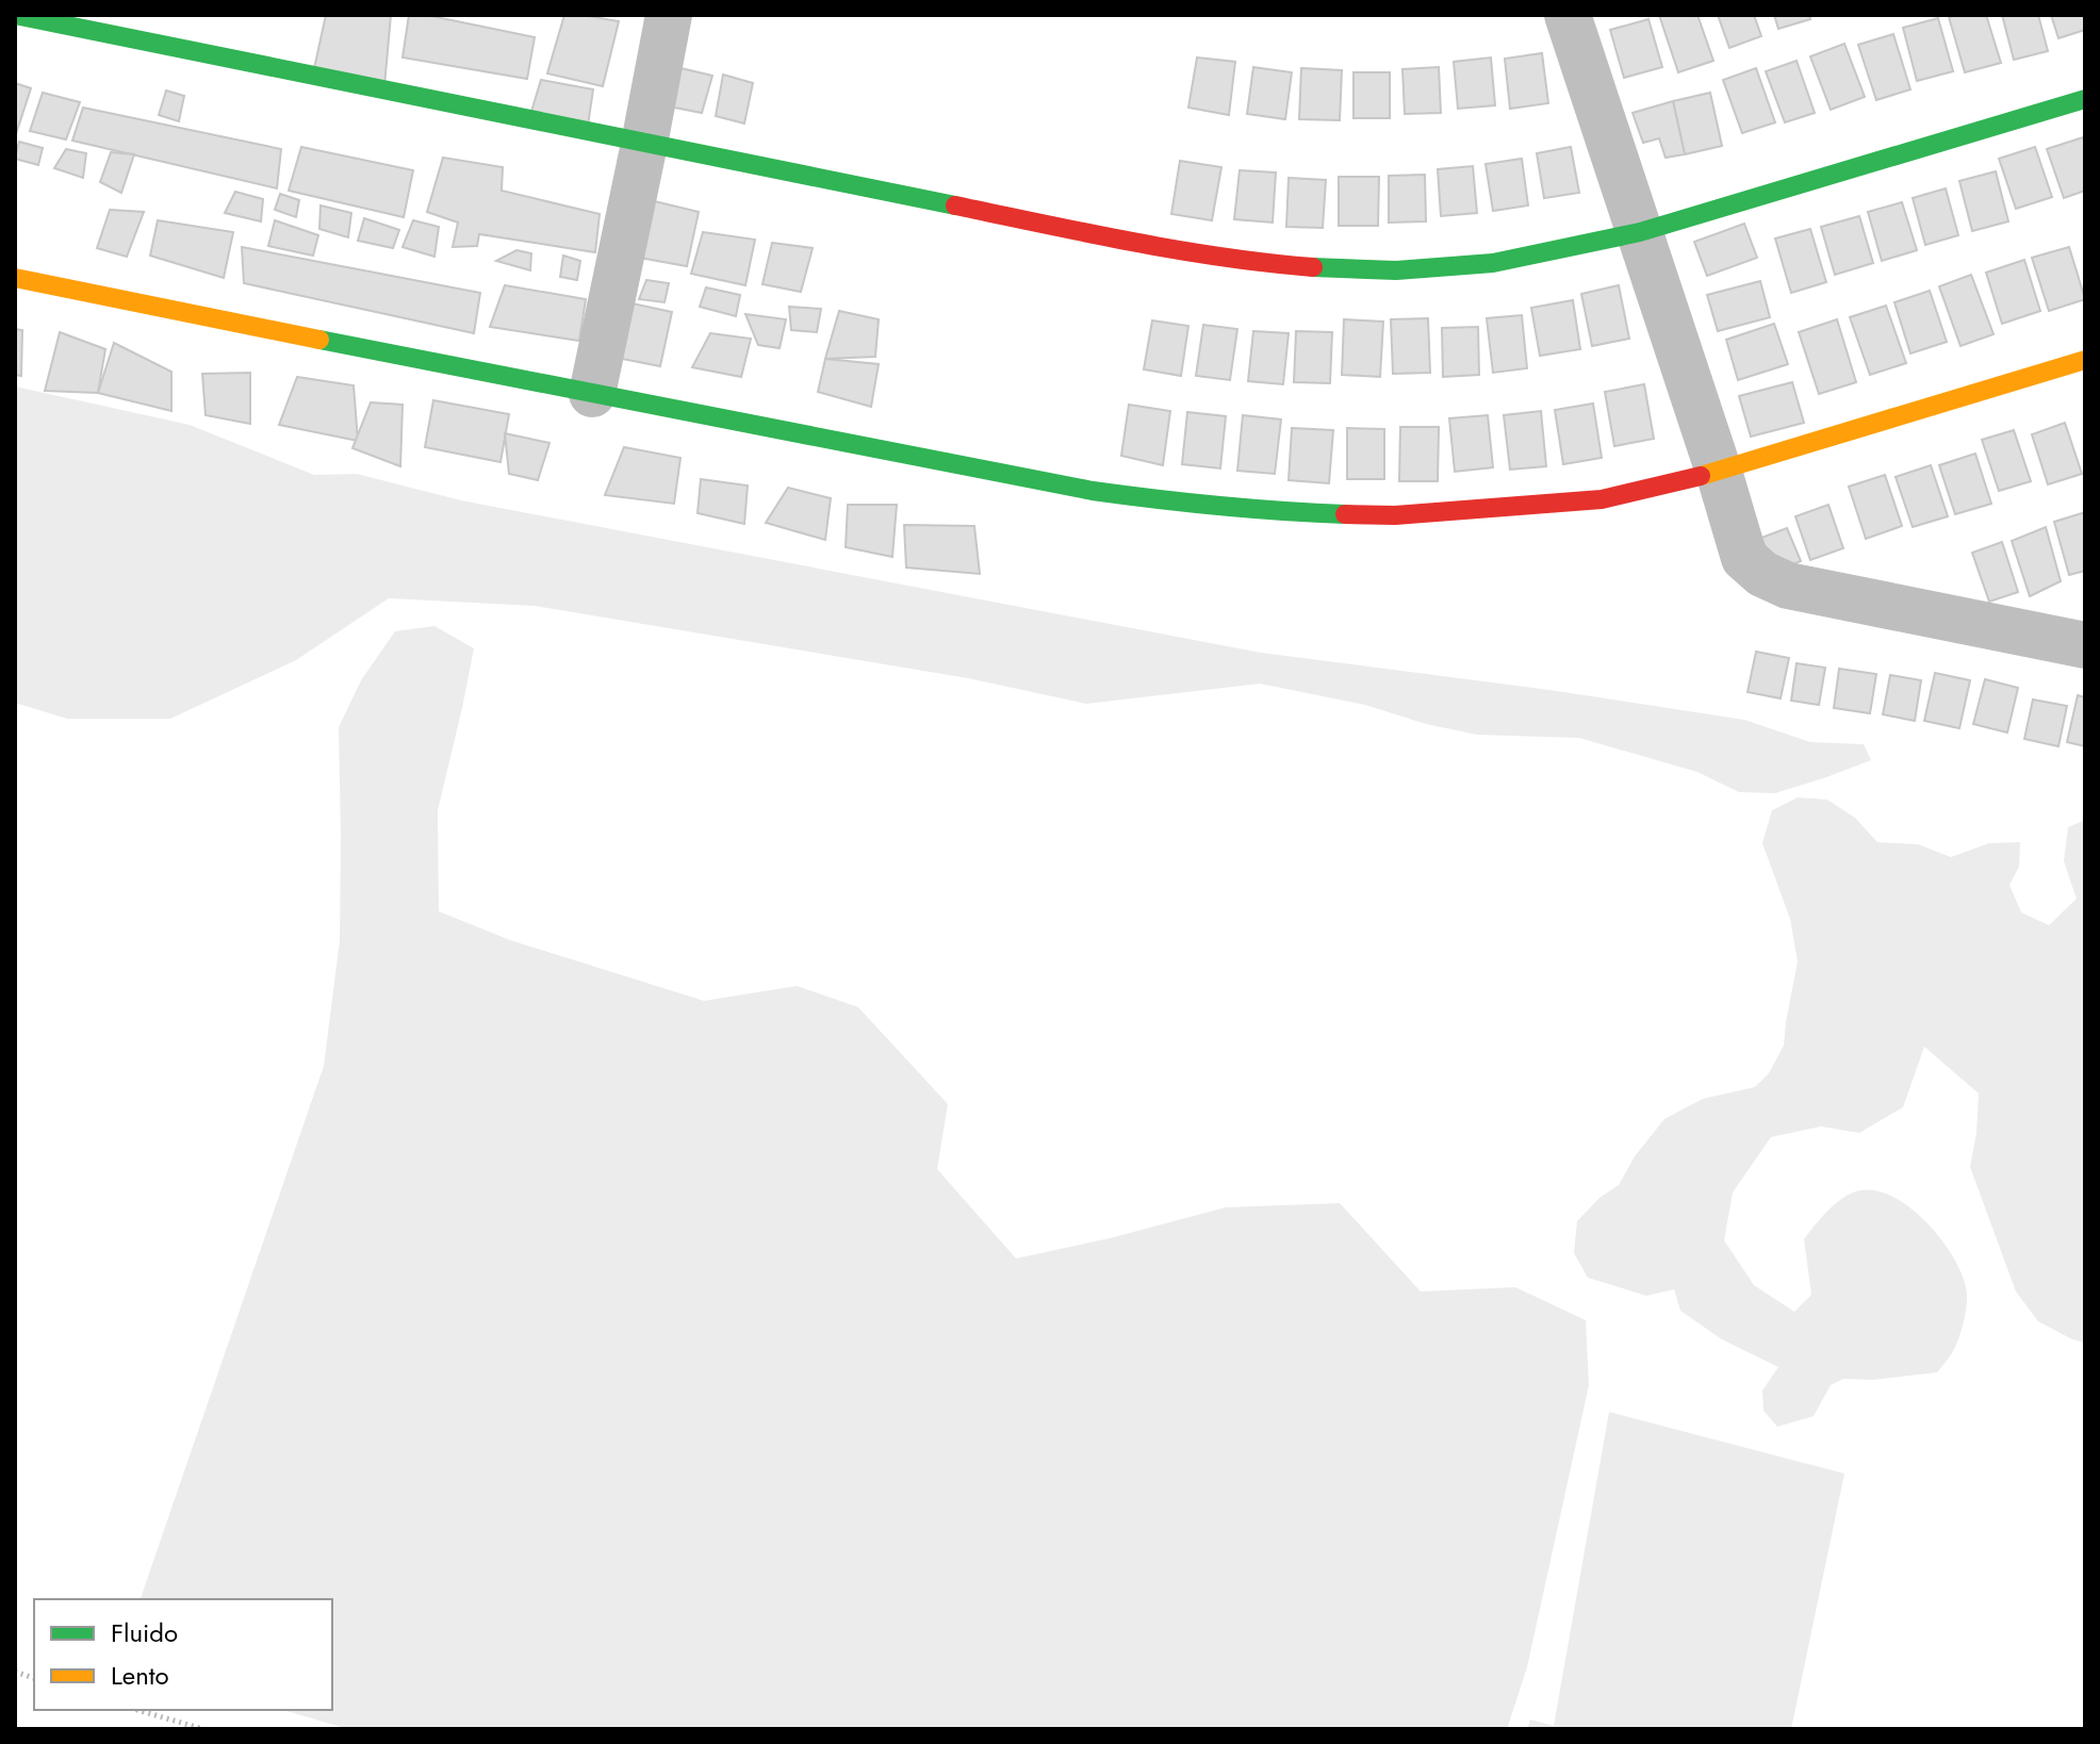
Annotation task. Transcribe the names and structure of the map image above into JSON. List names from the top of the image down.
{
  "legend": ["Fluido", "Lento"]
}
